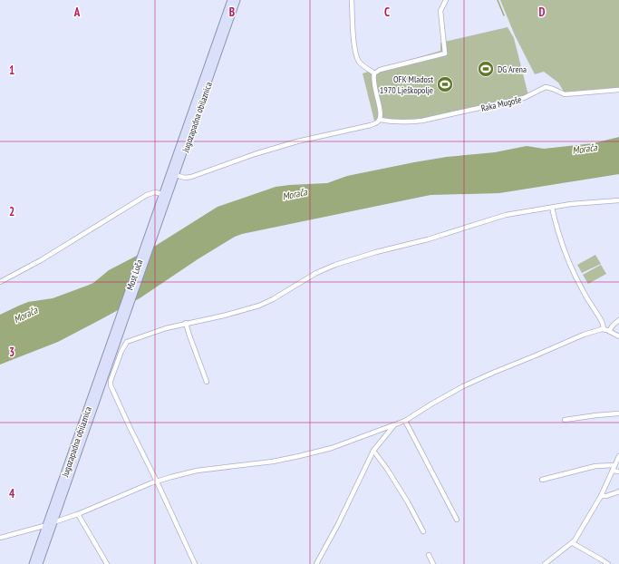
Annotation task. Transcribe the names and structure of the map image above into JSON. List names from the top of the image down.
{
  "streets": {
    "main road": ["Jugozapadna obilaznica", "Most Luča"],
    "street": ["Raka Mugoše"]
  },
  "crossings": [
    ["Jugozapadna obilaznica", "Most Luča"]
  ],
  "water": ["Morača"],
  "places": {
    "sports": ["DG Arena", "OFK Mladost 1970 Lješkopolje"]
  },
  "grid": {
    "columns": [
      "A",
      "B",
      "C",
      "D"
    ],
    "rows": [
      "1",
      "2",
      "3",
      "4"
    ]
  }
}
